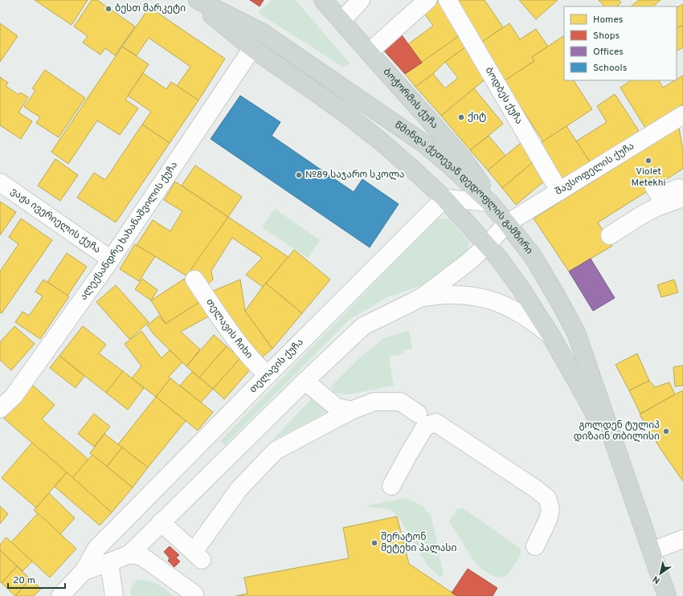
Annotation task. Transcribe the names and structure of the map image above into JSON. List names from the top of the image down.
{
  "streets": {
    "main road": ["ბოჭორმის ქუჩა", "წმინდა ქეთევან დედოფლის გამზირი"],
    "street": [
      "ბოდბეს ქუჩა",
      "შავსოფელის ქუჩა",
      "ვაჟა ივერიელის ქუჩა",
      "ალექსანდრე ხახანაშვილის ქუჩა",
      "თელავის ჩიხი",
      "თელავის ქუჩა"
    ]
  },
  "crossings": [
    ["ბოდბეს ქუჩა", "შავსოფელის ქუჩა"],
    ["ბოჭორმის ქუჩა", "წმინდა ქეთევან დედოფლის გამზირი"],
    ["შავსოფელის ქუჩა", "წმინდა ქეთევან დედოფლის გამზირი"],
    ["შავსოფელის ქუჩა", "თელავის ქუჩა"],
    ["წმინდა ქეთევან დედოფლის გამზირი", "ალექსანდრე ხახანაშვილის ქუჩა"],
    ["წმინდა ქეთევან დედოფლის გამზირი", "თელავის ქუჩა"],
    ["ვაჟა ივერიელის ქუჩა", "ალექსანდრე ხახანაშვილის ქუჩა"],
    ["თელავის ჩიხი", "თელავის ქუჩა"]
  ],
  "places": [
    "ბესთ მარკეტი",
    "ქიტ",
    "Violet Metekhi",
    "№89 საჯარო სკოლა",
    "გოლდენ ტულიპ დიზაინ თბილისი",
    "შერატონ მეტეხი პალასი"
  ],
  "legend": [
    "Homes",
    "Shops",
    "Offices",
    "Schools"
  ],
  "scale_bar": "20 m",
  "north": "bottom left"
}
